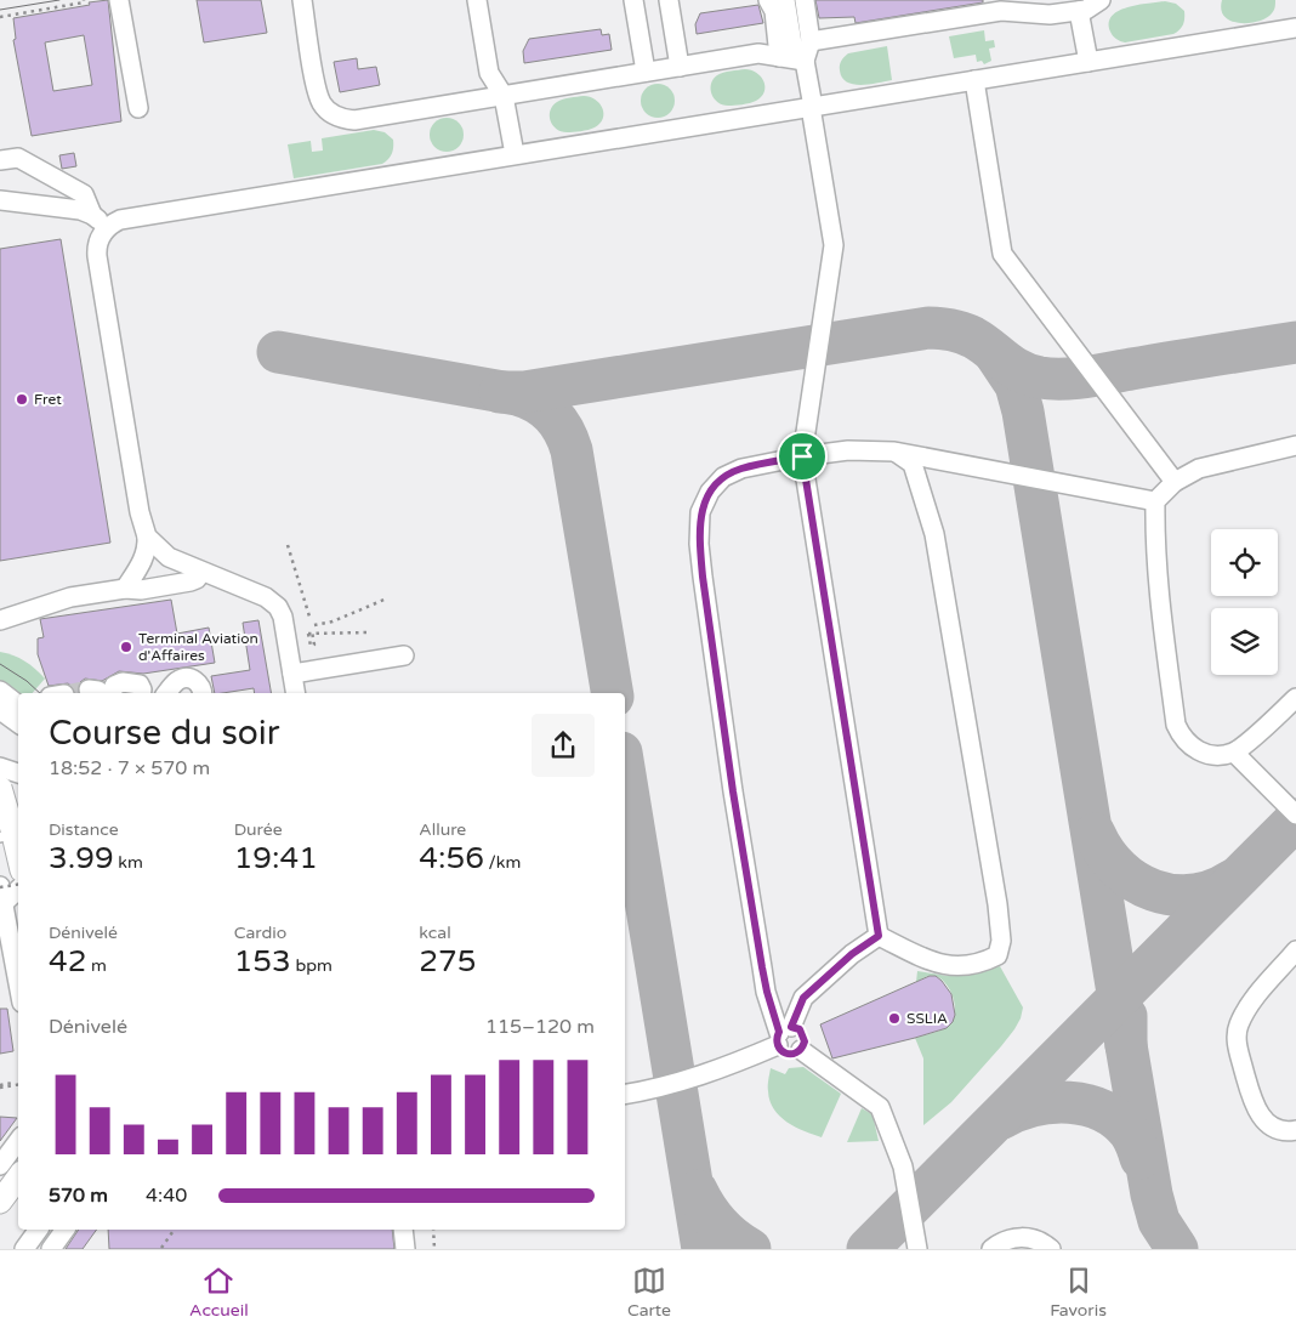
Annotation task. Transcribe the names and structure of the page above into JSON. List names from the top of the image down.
{
  "places": ["Fret", "Terminal Aviation d'Affaires", "SSLIA"],
  "page": {
    "heading": ["Course du soir", "18:52 · 7 × 570 m"],
    "stats": [
      ["Distance", "3.99 km"],
      ["Durée", "19:41"],
      ["Allure", "4:56 /km"],
      ["Dénivelé", "42 m"],
      ["Cardio", "153 bpm"],
      ["kcal", "275"]
    ],
    "chart": ["Dénivelé", "115–120 m"],
    "list": [
      {
        "name": "570 m",
        "note": "4:40"
      }
    ],
    "tabs": ["Accueil", "Carte", "Favoris"]
  }
}
